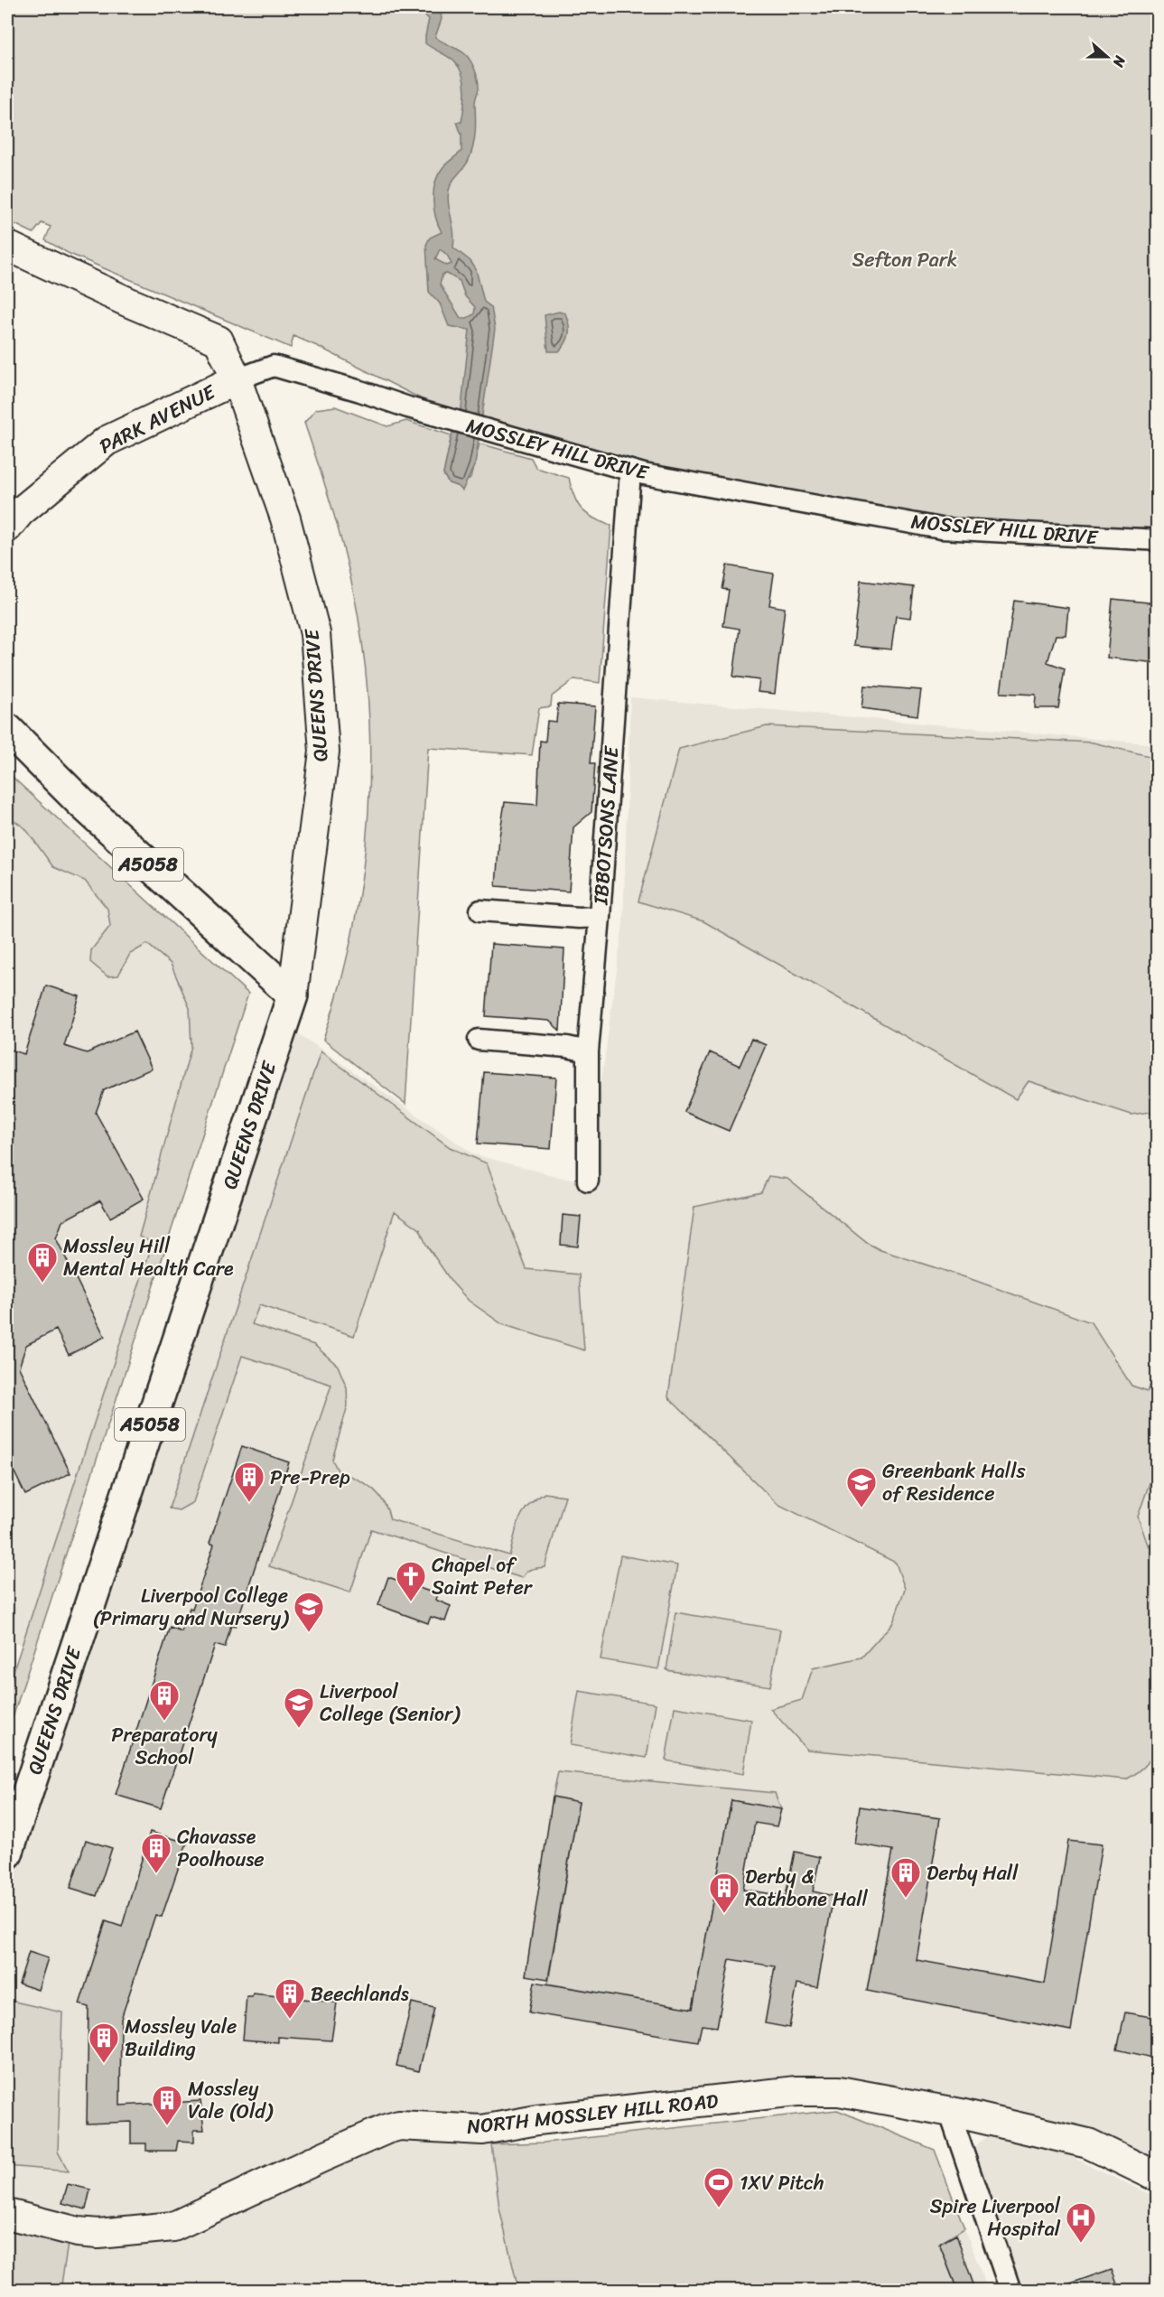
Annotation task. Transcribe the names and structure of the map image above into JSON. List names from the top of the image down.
{
  "streets": {
    "main road": ["QUEENS DRIVE", "A5058"],
    "street": [
      "PARK AVENUE",
      "MOSSLEY HILL DRIVE",
      "IBBOTSONS LANE",
      "NORTH MOSSLEY HILL ROAD"
    ]
  },
  "crossings": [
    ["PARK AVENUE", "MOSSLEY HILL DRIVE"],
    ["PARK AVENUE", "QUEENS DRIVE"],
    ["MOSSLEY HILL DRIVE", "QUEENS DRIVE"],
    ["MOSSLEY HILL DRIVE", "IBBOTSONS LANE"],
    ["QUEENS DRIVE", "A5058"]
  ],
  "parks": ["Sefton Park"],
  "places": {
    "building": [
      "Mossley Hill Mental Health Care",
      "Pre-Prep",
      "Preparatory School",
      "Chavasse Poolhouse",
      "Derby Hall",
      "Derby & Rathbone Hall",
      "Beechlands",
      "Mossley Vale Building",
      "Mossley Vale (Old)"
    ],
    "school or university": ["Greenbank Halls of Residence", "Liverpool College (Primary and Nursery)", "Liverpool College (Senior)"],
    "church": ["Chapel of Saint Peter"],
    "sports": ["1XV Pitch"],
    "hospital": ["Spire Liverpool Hospital"]
  },
  "north": "right"
}
